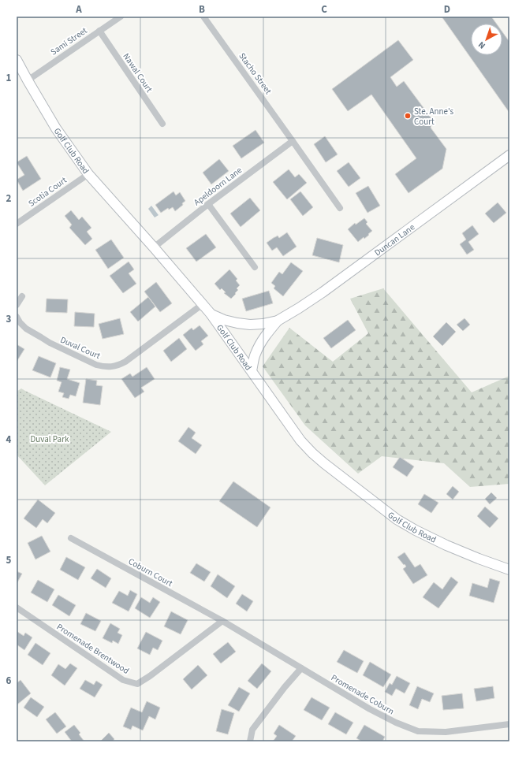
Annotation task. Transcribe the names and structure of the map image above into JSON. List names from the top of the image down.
{
  "streets": {
    "street": [
      "Sami Street",
      "Nawal Court",
      "Stacho Street",
      "Golf Club Road",
      "Apeldoorn Lane",
      "Scotia Court",
      "Duncan Lane",
      "Duval Court",
      "Coburn Court",
      "Promenade Brentwood",
      "Promenade Coburn"
    ]
  },
  "crossings": [
    ["Sami Street", "Nawal Court"],
    ["Sami Street", "Golf Club Road"],
    ["Stacho Street", "Apeldoorn Lane"],
    ["Golf Club Road", "Apeldoorn Lane"],
    ["Golf Club Road", "Scotia Court"],
    ["Golf Club Road", "Duval Court"],
    ["Coburn Court", "Promenade Brentwood"],
    ["Coburn Court", "Promenade Coburn"],
    ["Promenade Brentwood", "Promenade Coburn"]
  ],
  "parks": ["Duval Park"],
  "places": ["Ste. Anne's Court"],
  "north": "bottom left",
  "grid": {
    "columns": [
      "A",
      "B",
      "C",
      "D"
    ],
    "rows": [
      "1",
      "2",
      "3",
      "4",
      "5",
      "6"
    ]
  }
}
